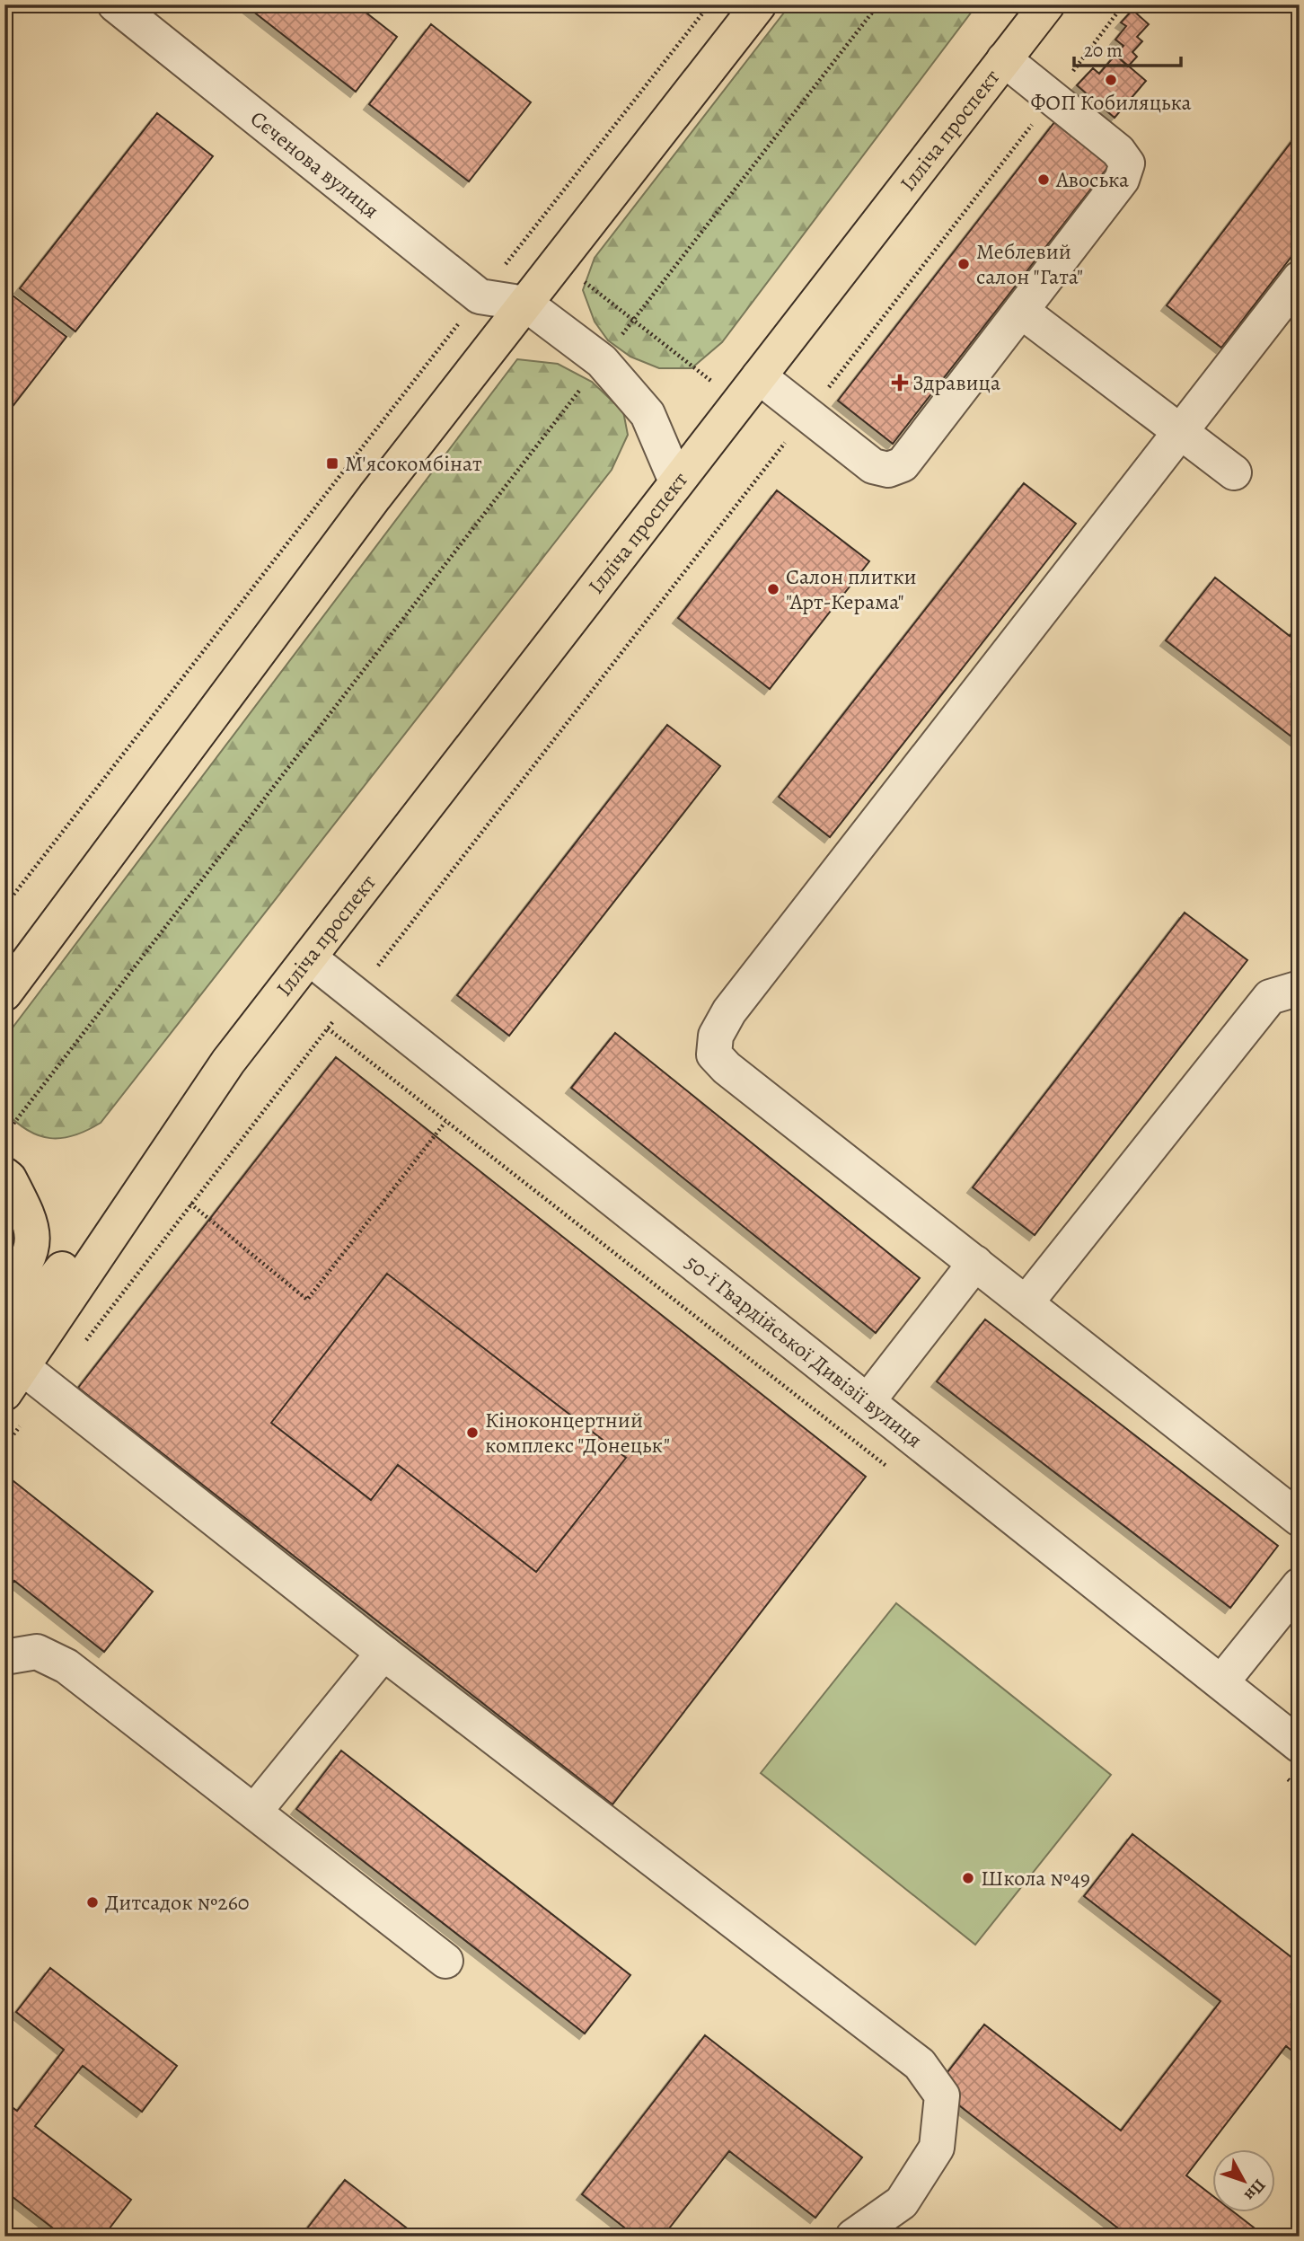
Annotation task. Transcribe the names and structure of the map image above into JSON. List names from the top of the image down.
{
  "streets": {
    "main road": ["Ілліча проспект"],
    "street": ["Сєченова вулиця", "50-ї Гвардійської Дивізії вулиця"]
  },
  "crossings": [
    ["Ілліча проспект", "50-ї Гвардійської Дивізії вулиця"]
  ],
  "places": {
    "other": [
      "ФОП Кобиляцька",
      "Авоська",
      "Меблевий салон \"Гата\"",
      "Салон плитки \"Арт-Керама\"",
      "Кіноконцертний комплекс \"Донецьк\"",
      "Школа №49",
      "Дитсадок №260"
    ],
    "health": ["Здравица"],
    "transit": ["М'ясокомбінат"]
  },
  "scale_bar": "20 m",
  "north": "bottom right"
}
